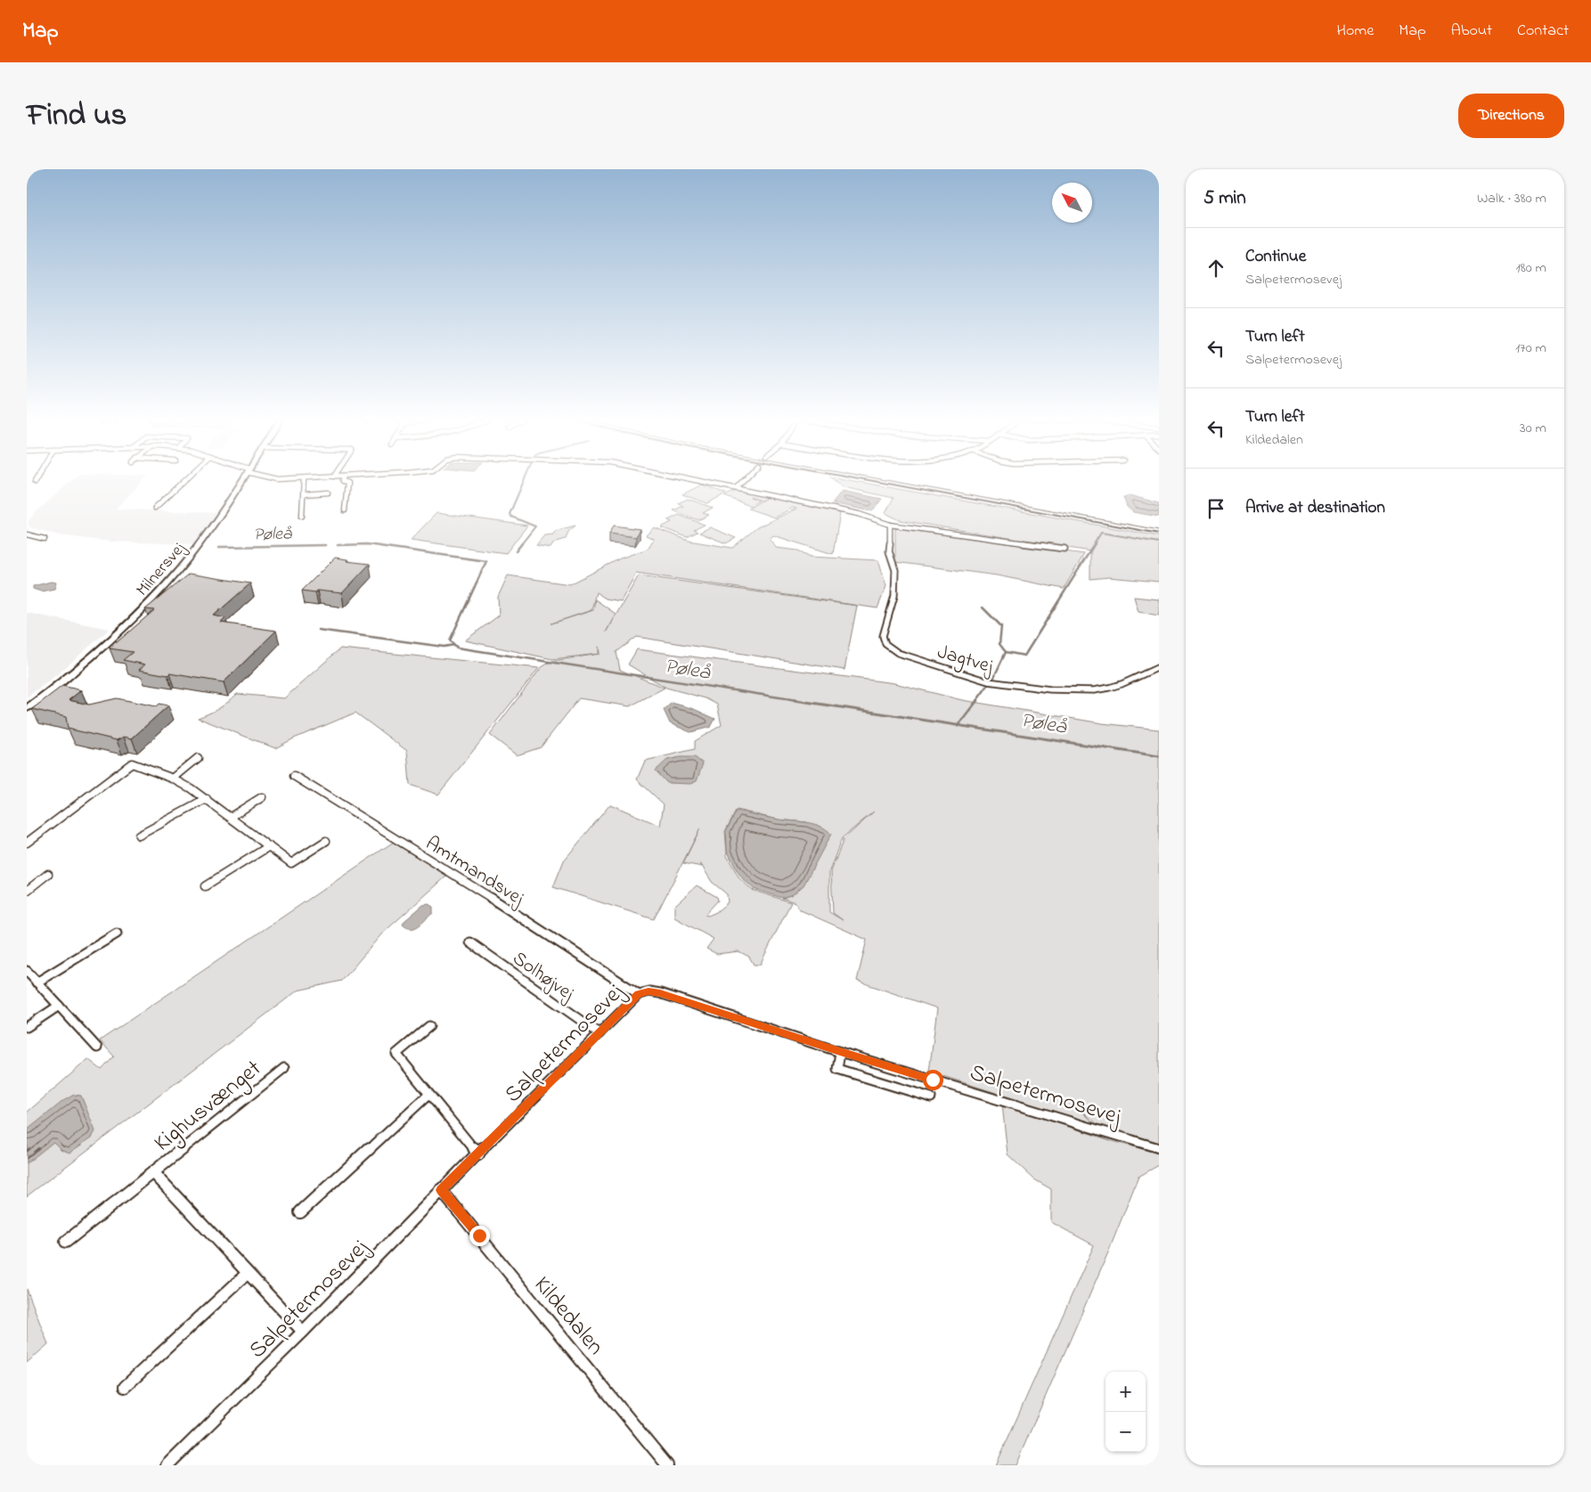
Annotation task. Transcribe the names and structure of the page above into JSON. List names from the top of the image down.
{
  "streets": {
    "street": [
      "Milnersvej",
      "Jagtvej",
      "Amtmandsvej",
      "Solhøjvej",
      "Salpetermosevej",
      "Kighusvænget",
      "Kildedalen"
    ]
  },
  "crossings": [
    ["Amtmandsvej", "Salpetermosevej"],
    ["Solhøjvej", "Salpetermosevej"],
    ["Salpetermosevej", "Kighusvænget"],
    ["Salpetermosevej", "Kildedalen"]
  ],
  "water": ["Pøleå"],
  "north": "top left",
  "page": {
    "header": "Map",
    "nav": [
      "Home",
      "Map",
      "About",
      "Contact"
    ],
    "title": "Find us",
    "buttons": "Directions",
    "heading": ["5 min", "Walk · 380 m"],
    "list": [
      ["Continue", "Salpetermosevej", "180 m"],
      ["Turn left", "Salpetermosevej", "170 m"],
      ["Turn left", "Kildedalen", "30 m"],
      "Arrive at destination"
    ],
    "map_buttons": ["+", "−"]
  }
}
